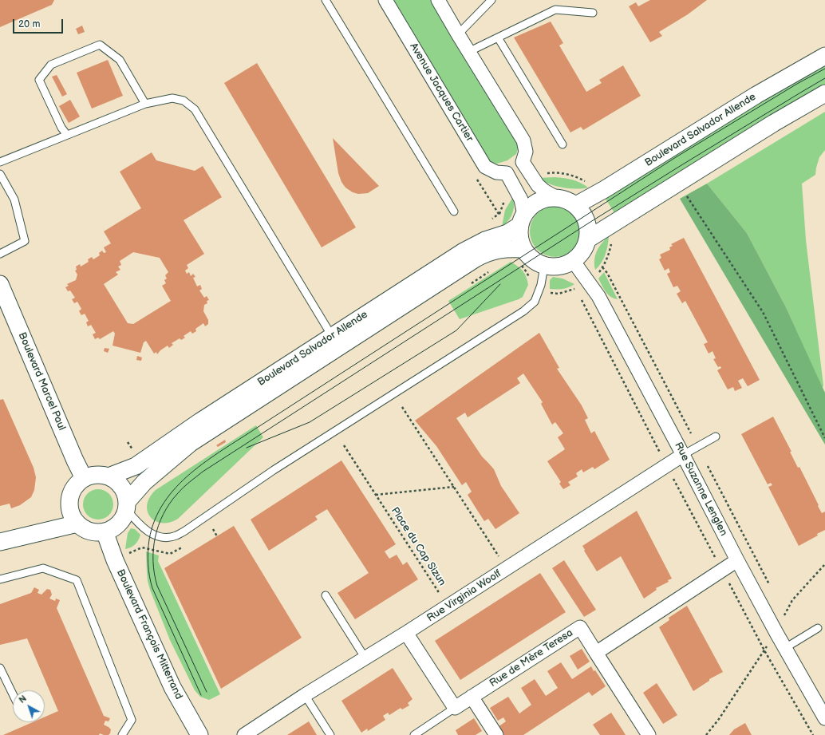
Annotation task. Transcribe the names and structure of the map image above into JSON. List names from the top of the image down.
{
  "streets": {
    "street": [
      "Avenue Jacques Cartier",
      "Boulevard Salvador Allende",
      "Boulevard Marcel Paul",
      "Rue Suzanne Lenglen",
      "Rue Virginia Woolf",
      "Boulevard François Mitterrand",
      "Rue de Mère Teresa"
    ],
    "path": ["Place du Cap Sizun"]
  },
  "crossings": [
    ["Boulevard Salvador Allende", "Boulevard Marcel Paul"],
    ["Boulevard Salvador Allende", "Rue Suzanne Lenglen"],
    ["Boulevard Salvador Allende", "Boulevard François Mitterrand"],
    ["Boulevard Marcel Paul", "Boulevard François Mitterrand"],
    ["Rue Suzanne Lenglen", "Rue Virginia Woolf"],
    ["Place du Cap Sizun", "Rue Virginia Woolf"]
  ],
  "scale_bar": "20 m",
  "north": "top left"
}
